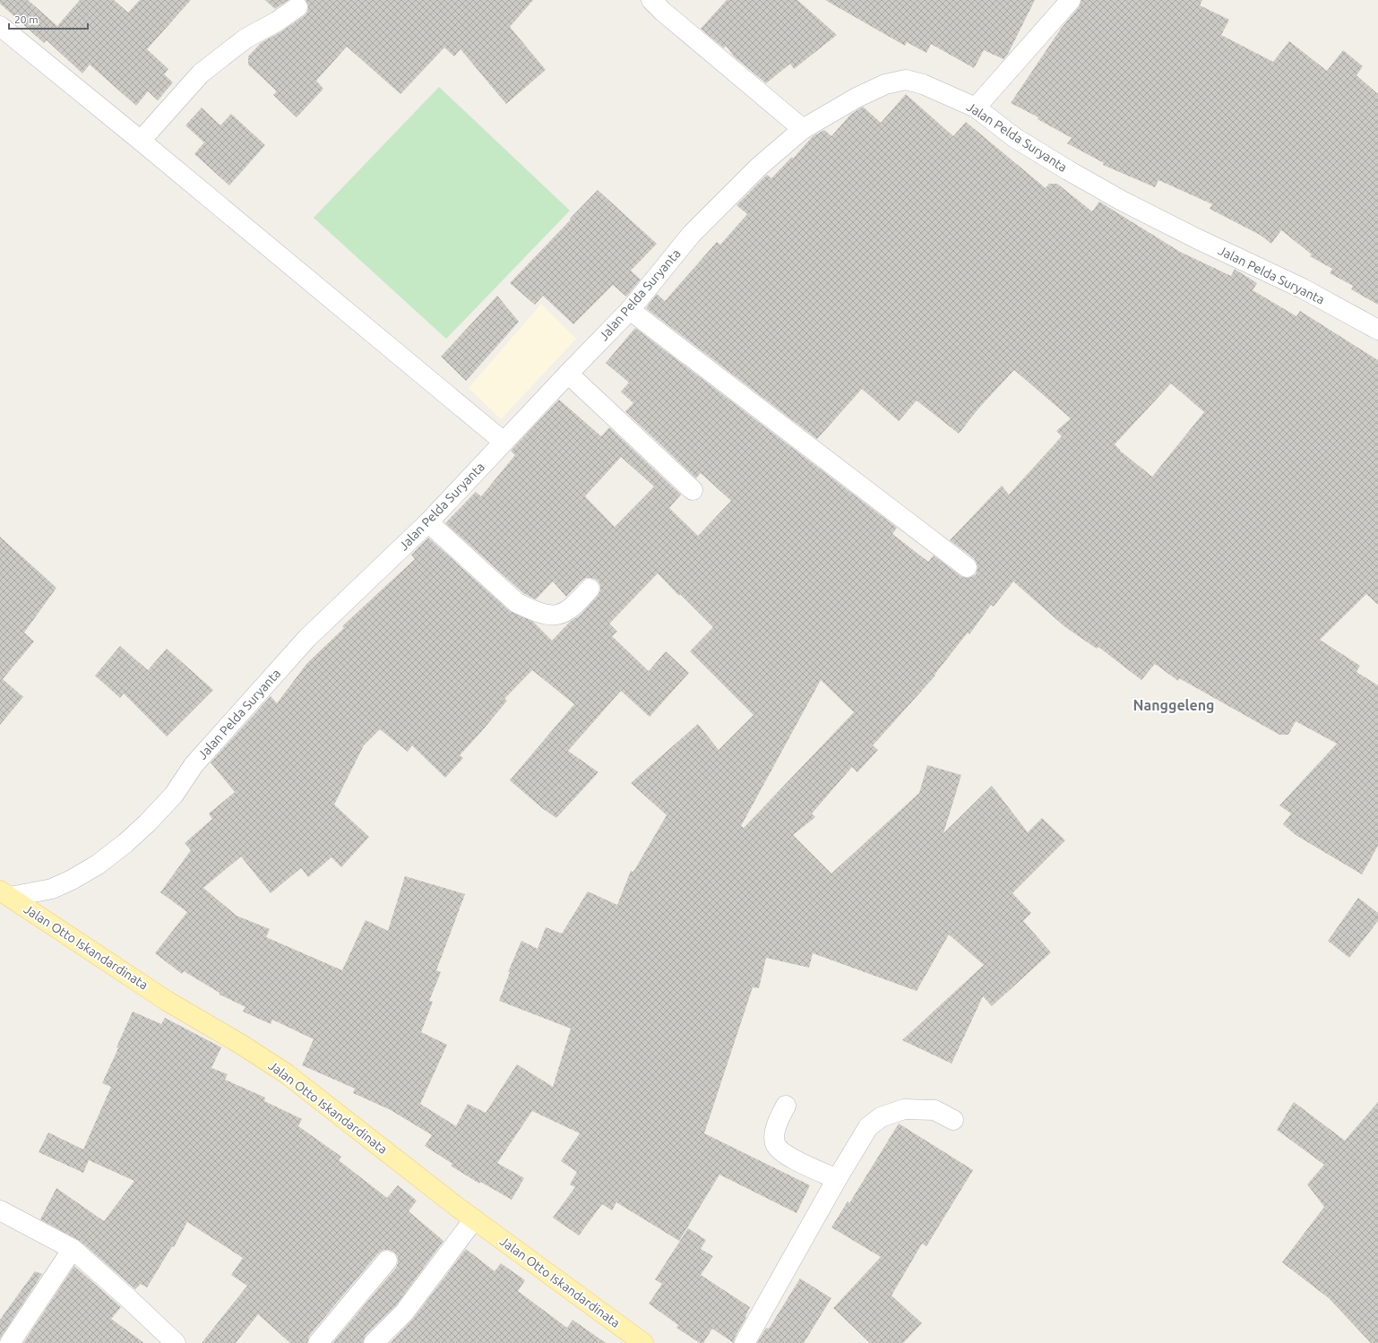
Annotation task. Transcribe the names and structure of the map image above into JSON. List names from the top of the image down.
{
  "streets": {
    "main road": ["Jalan Otto Iskandardinata"],
    "street": ["Jalan Pelda Suryanta"]
  },
  "crossings": [
    ["Jalan Pelda Suryanta", "Jalan Otto Iskandardinata"]
  ],
  "districts": ["Nanggeleng"],
  "scale_bar": "20 m"
}
